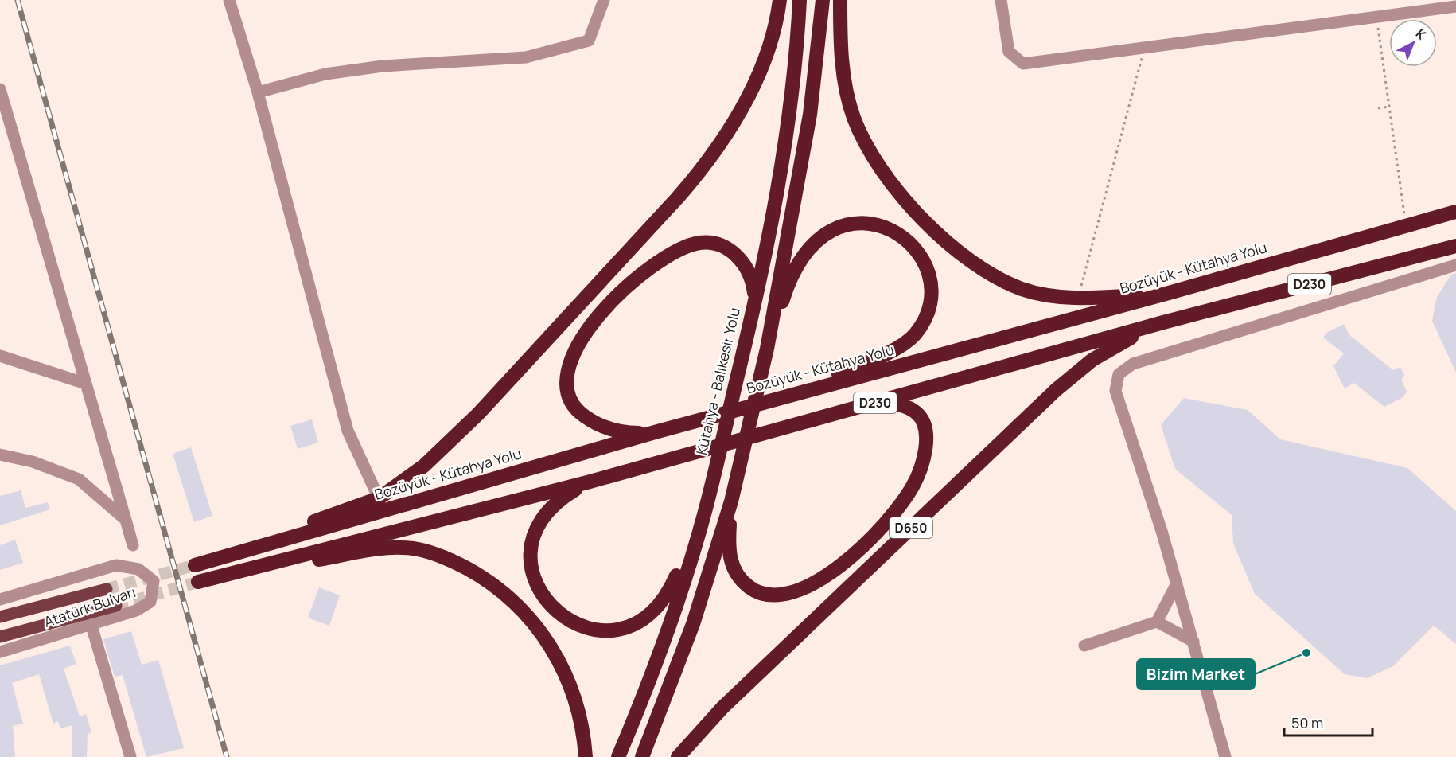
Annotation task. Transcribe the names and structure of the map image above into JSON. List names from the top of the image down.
{
  "streets": {
    "highway": [
      "Bozüyük - Kütahya Yolu",
      "D230",
      "Kütahya - Balıkesir Yolu",
      "D650"
    ],
    "main road": ["Atatürk Bulvarı"]
  },
  "crossings": [
    ["Bozüyük - Kütahya Yolu", "D230"],
    ["D230", "Kütahya - Balıkesir Yolu"],
    ["D230", "D650"]
  ],
  "places": ["Bizim Market"],
  "scale_bar": "50 m",
  "north": "top right"
}
